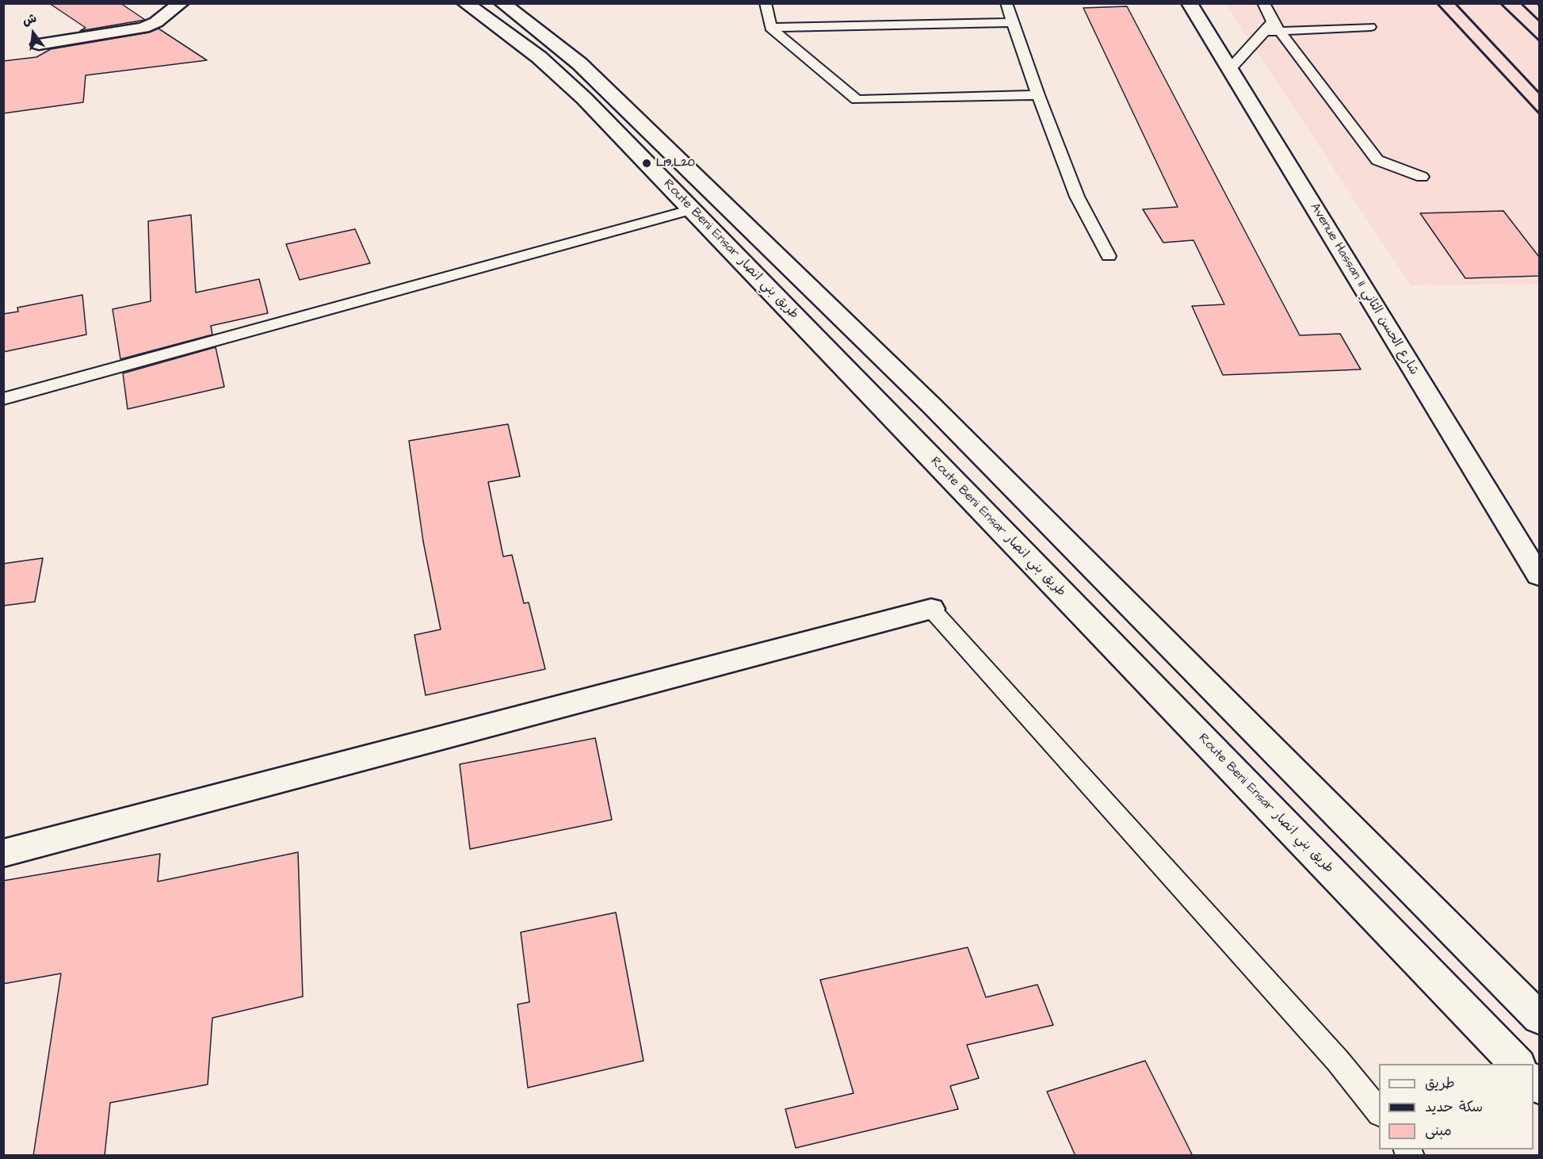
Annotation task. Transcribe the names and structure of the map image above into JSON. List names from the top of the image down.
{
  "streets": {
    "main road": ["Route Beni Ensar طريق بني انصار", "Avenue Hassan II شارع الحسن الثاني"]
  },
  "places": ["L19,L20"],
  "legend": ["طريق", "سكة حديد", "مبنى"],
  "north": "top"
}
